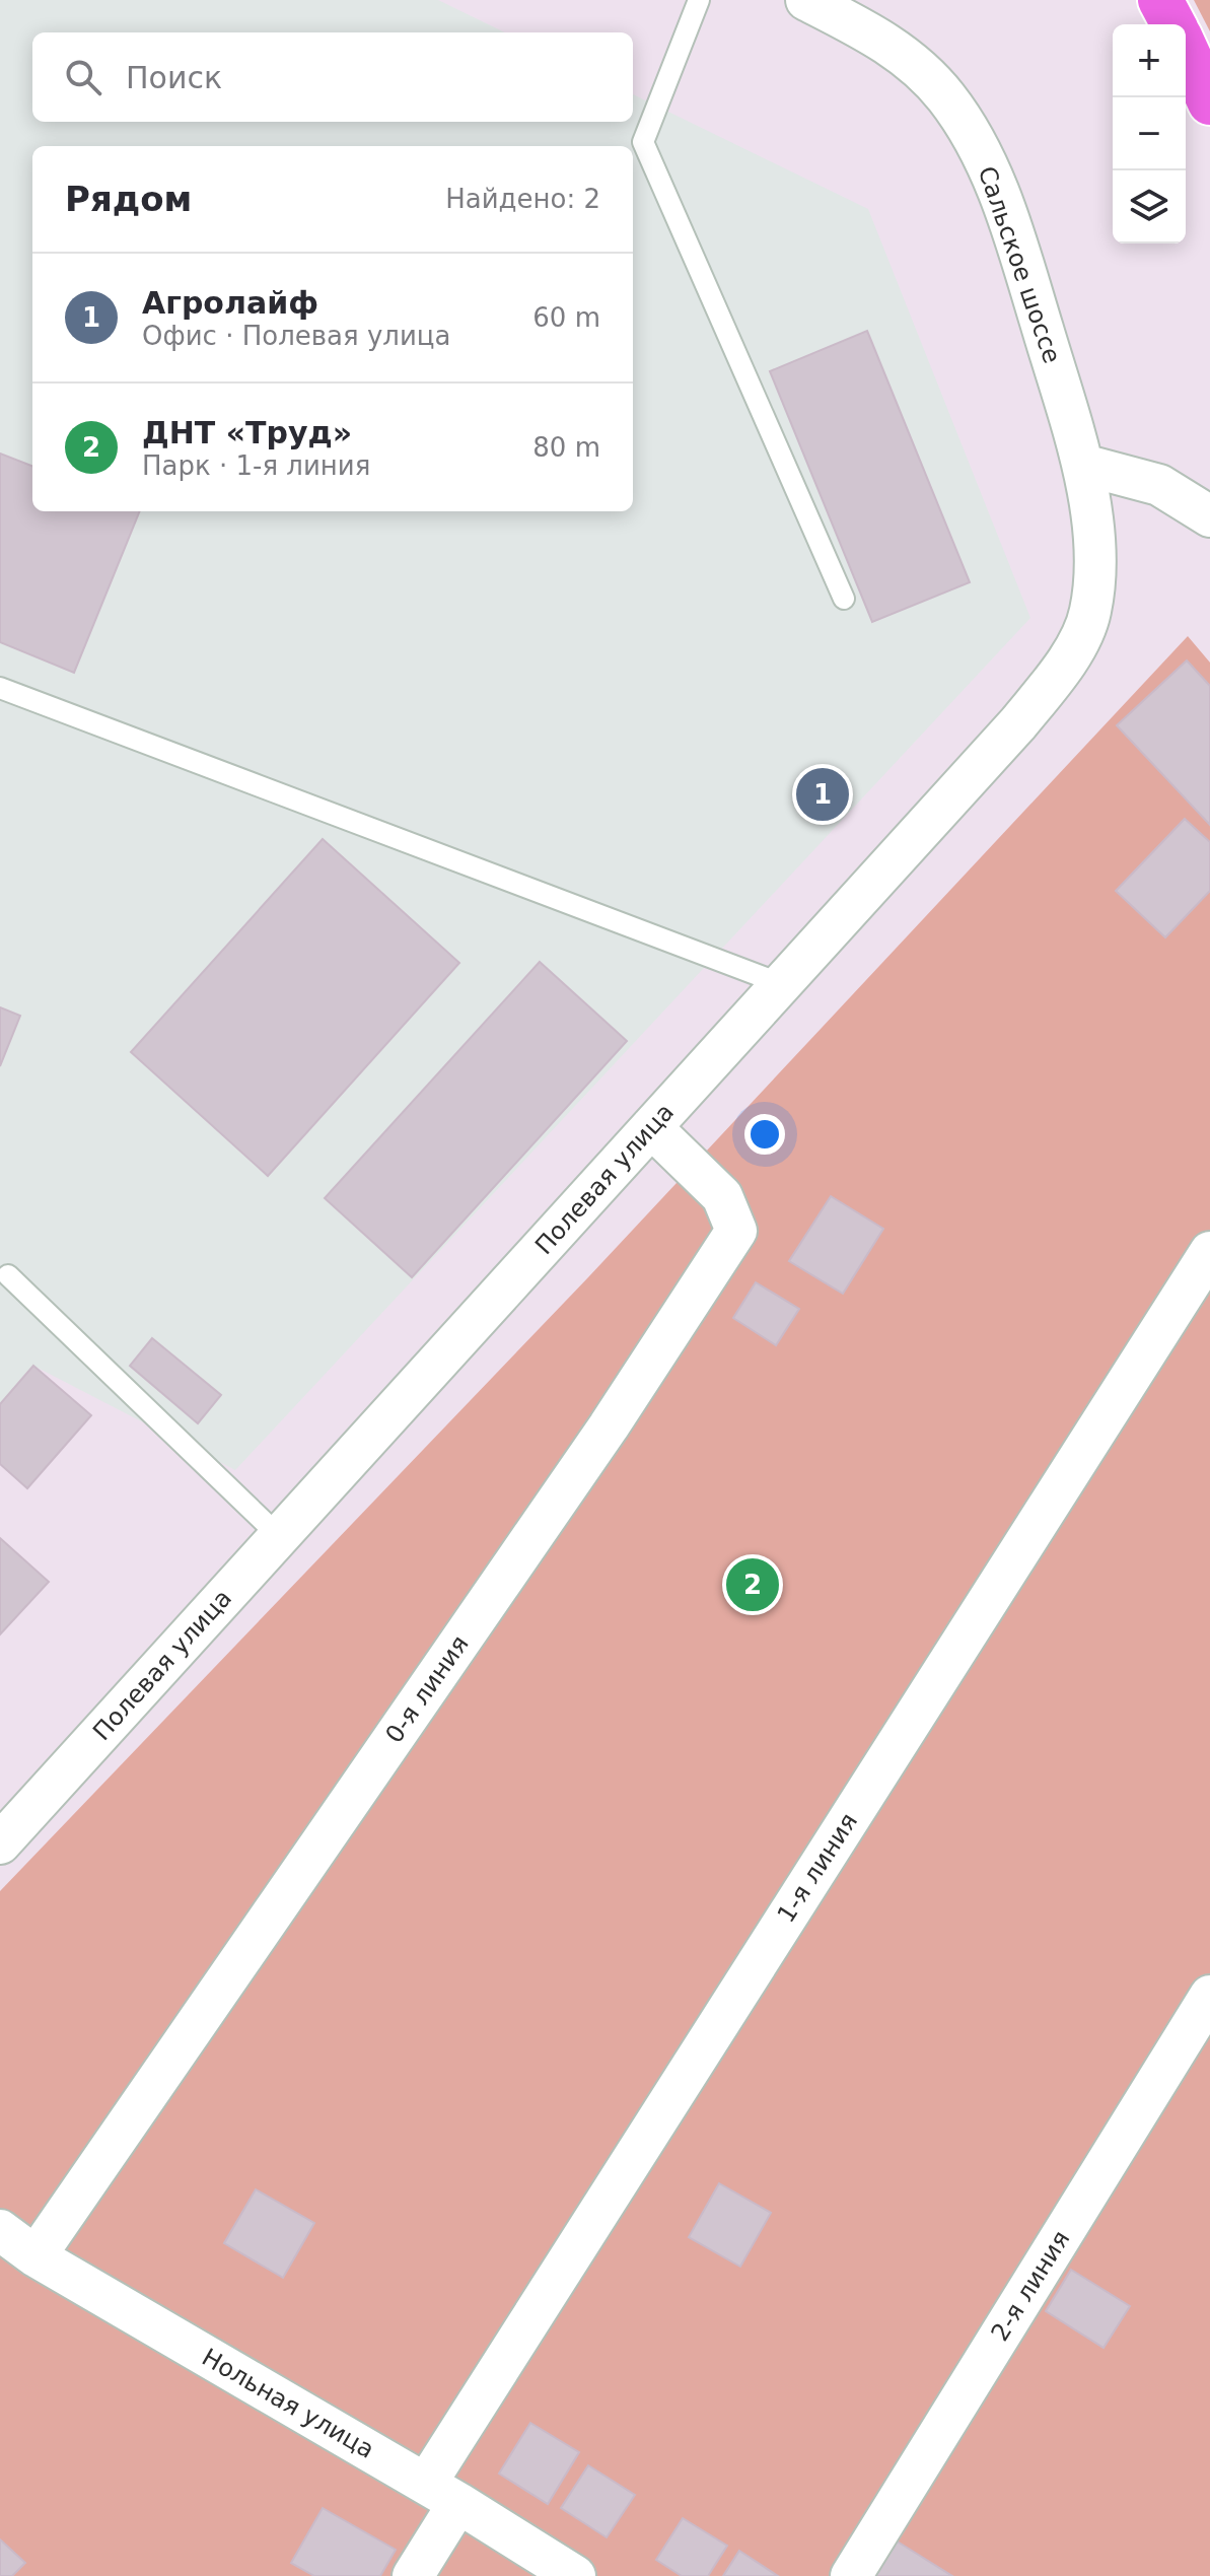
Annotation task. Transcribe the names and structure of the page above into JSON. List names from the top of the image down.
{
  "streets": {
    "street": [
      "Сальское шоссе",
      "Полевая улица",
      "0-я линия",
      "1-я линия",
      "2-я линия",
      "Нольная улица"
    ]
  },
  "crossings": [
    ["Сальское шоссе", "Полевая улица"],
    ["Полевая улица", "0-я линия"],
    ["0-я линия", "Нольная улица"],
    ["1-я линия", "Нольная улица"]
  ],
  "page": {
    "map_buttons": ["+", "−"],
    "search": "Поиск",
    "heading": ["Рядом", "Найдено: 2"],
    "list": [
      {
        "mark": "1",
        "name": "Агролайф",
        "note": "Офис · Полевая улица",
        "value": "60 m"
      },
      {
        "mark": "2",
        "name": "ДНТ «Труд»",
        "note": "Парк · 1-я линия",
        "value": "80 m"
      }
    ],
    "pins": ["1", "2"]
  }
}
